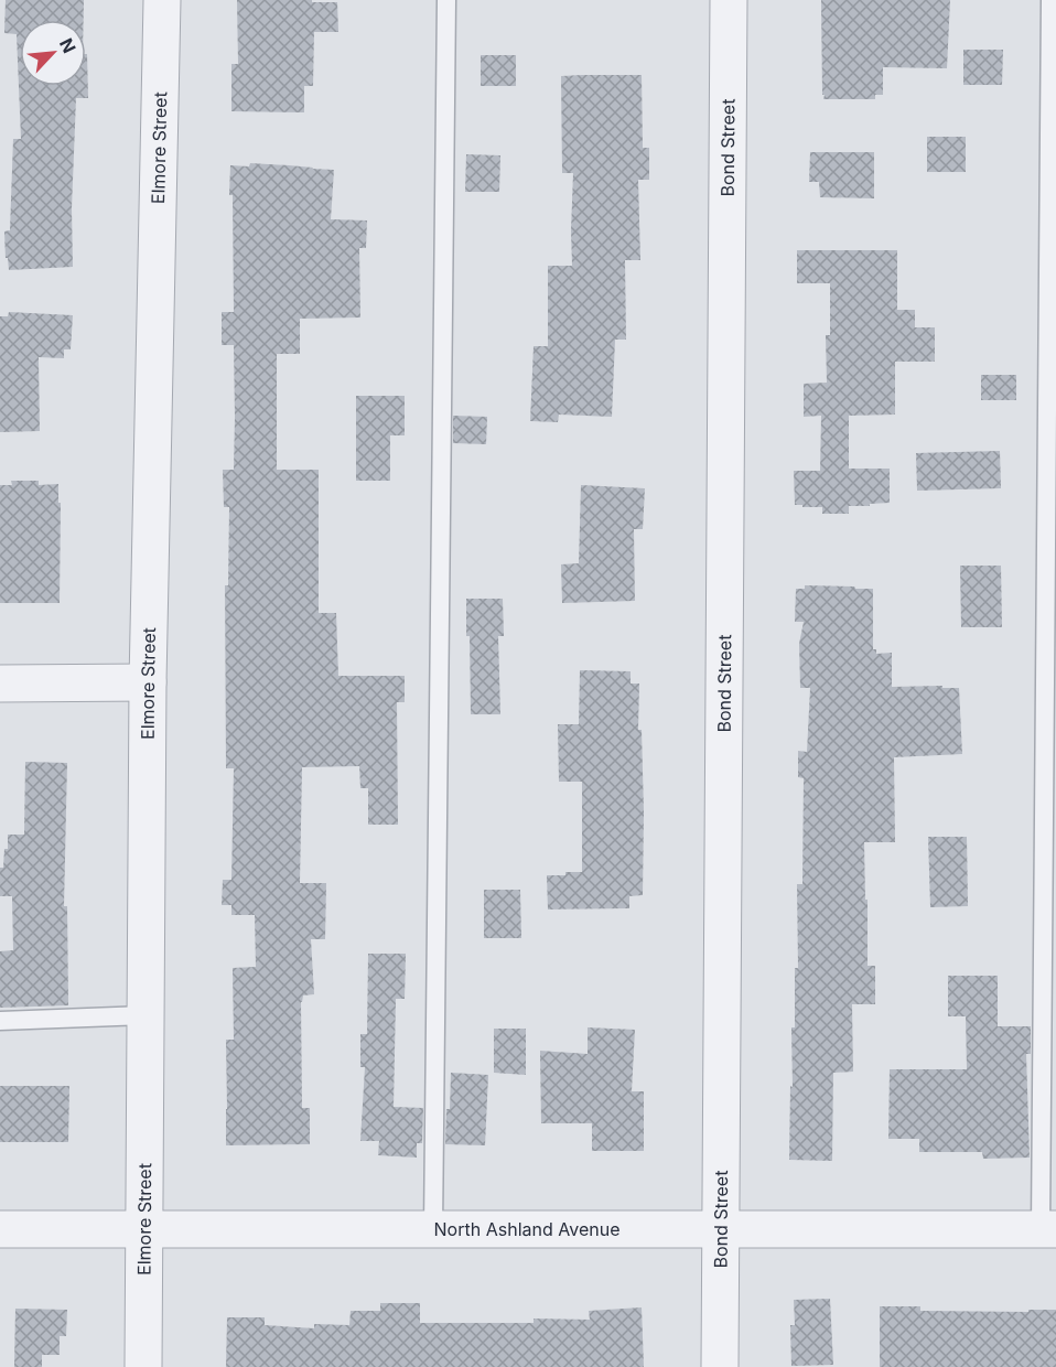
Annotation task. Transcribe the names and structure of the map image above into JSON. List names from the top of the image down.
{
  "streets": {
    "street": ["Elmore Street", "Bond Street", "North Ashland Avenue"]
  },
  "crossings": [
    ["Elmore Street", "North Ashland Avenue"],
    ["Bond Street", "North Ashland Avenue"]
  ],
  "north": "top right"
}
